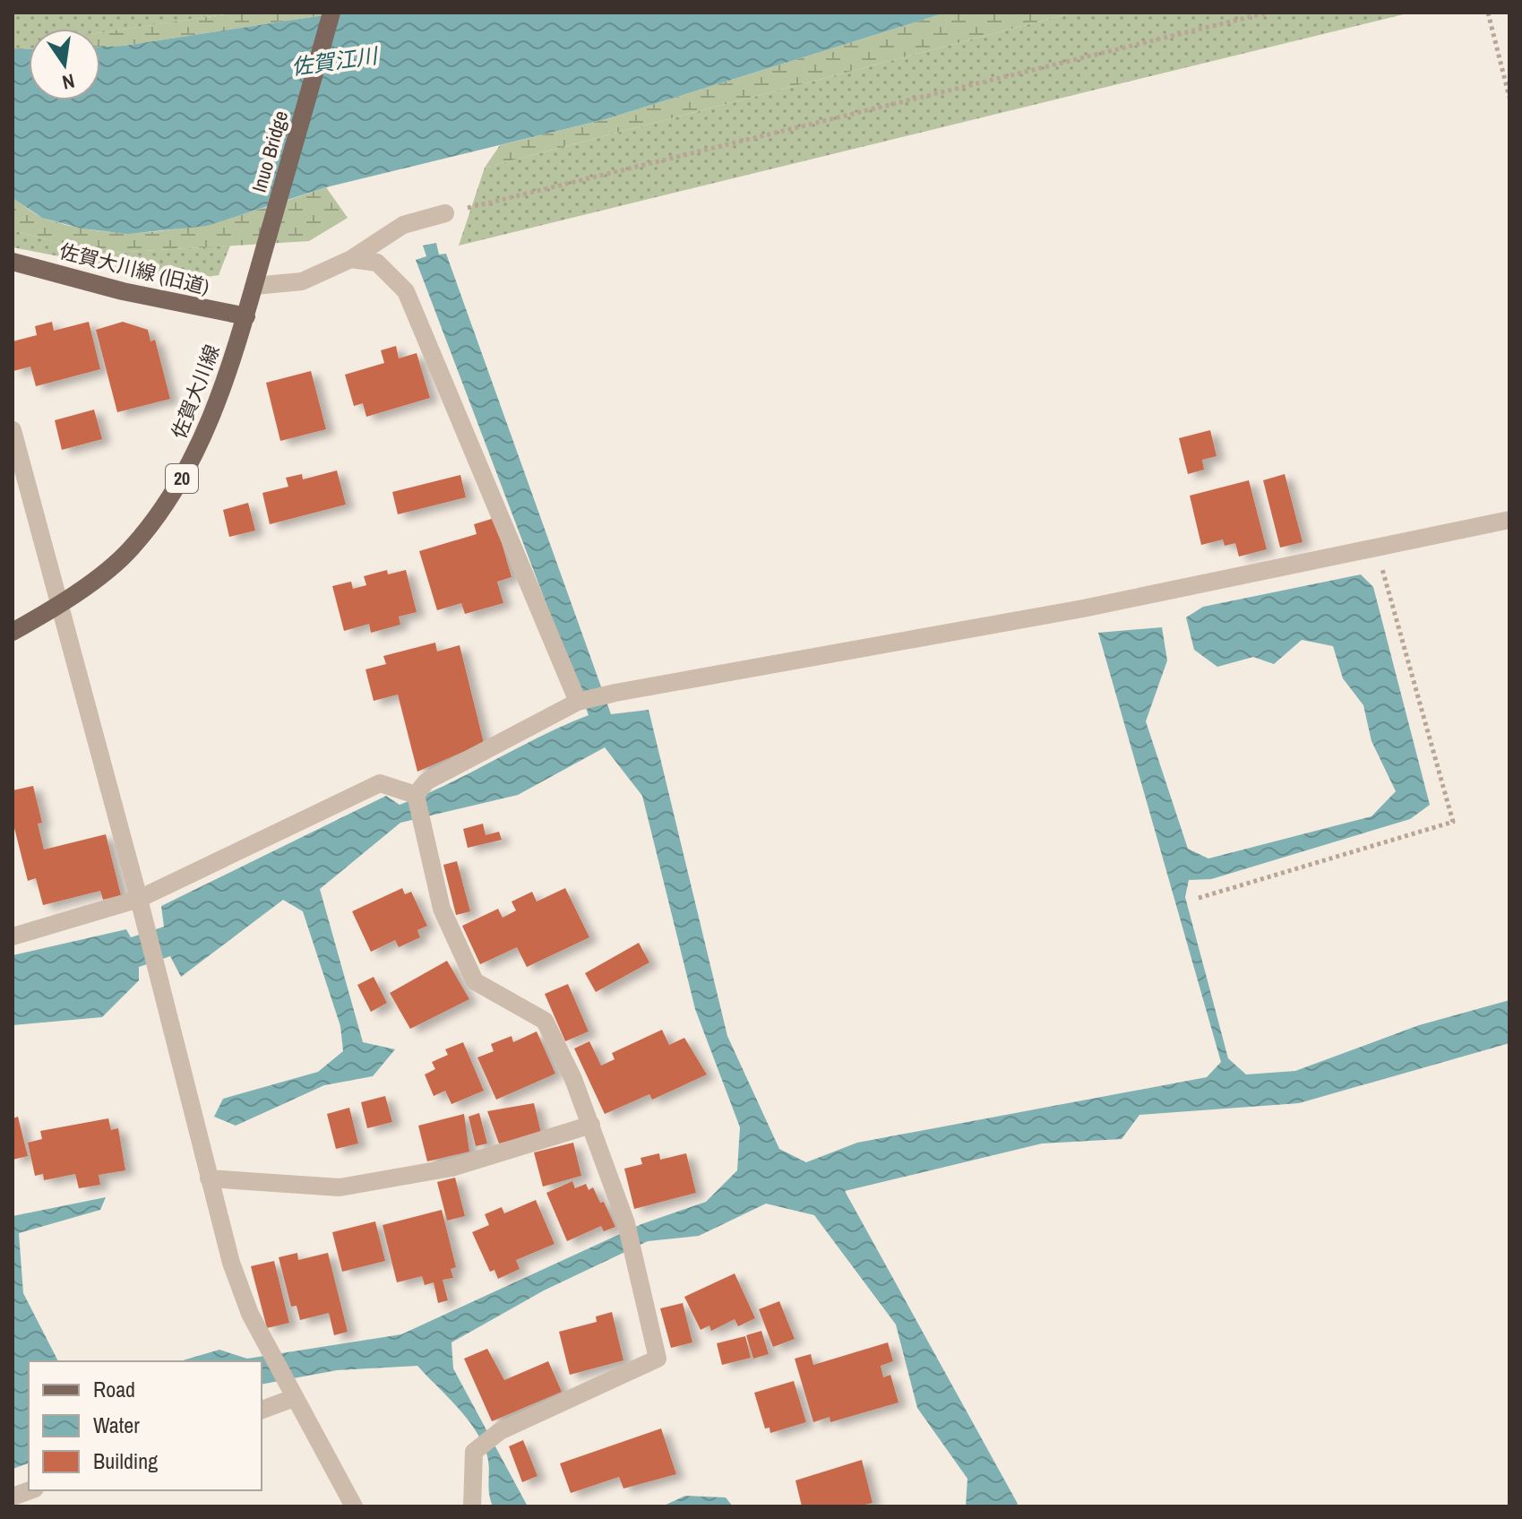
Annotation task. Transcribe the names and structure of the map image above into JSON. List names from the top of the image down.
{
  "streets": {
    "main road": [
      "Inuo Bridge",
      "佐賀大川線 (旧道)",
      "佐賀大川線",
      "20"
    ]
  },
  "crossings": [
    ["Inuo Bridge", "佐賀大川線"],
    ["佐賀大川線 (旧道)", "佐賀大川線"]
  ],
  "water": ["佐賀江川"],
  "legend": ["Road", "Water", "Building"],
  "north": "bottom"
}
